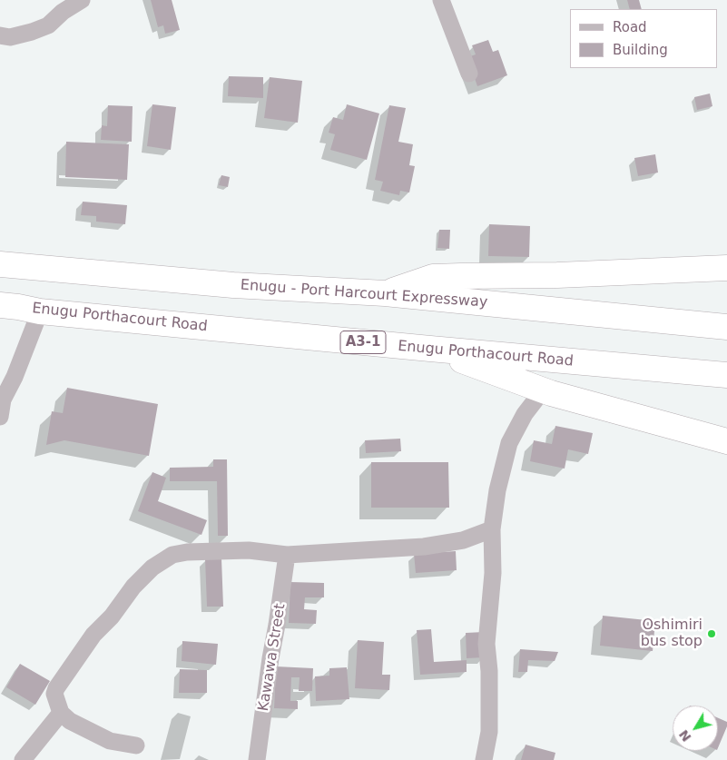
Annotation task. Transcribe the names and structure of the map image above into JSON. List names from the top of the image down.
{
  "streets": {
    "highway": ["Enugu - Port Harcourt Expressway", "Enugu Porthacourt Road", "A3-1"],
    "street": ["Kawawa Street"]
  },
  "places": ["Oshimiri bus stop"],
  "legend": ["Road", "Building"],
  "north": "bottom left"
}
